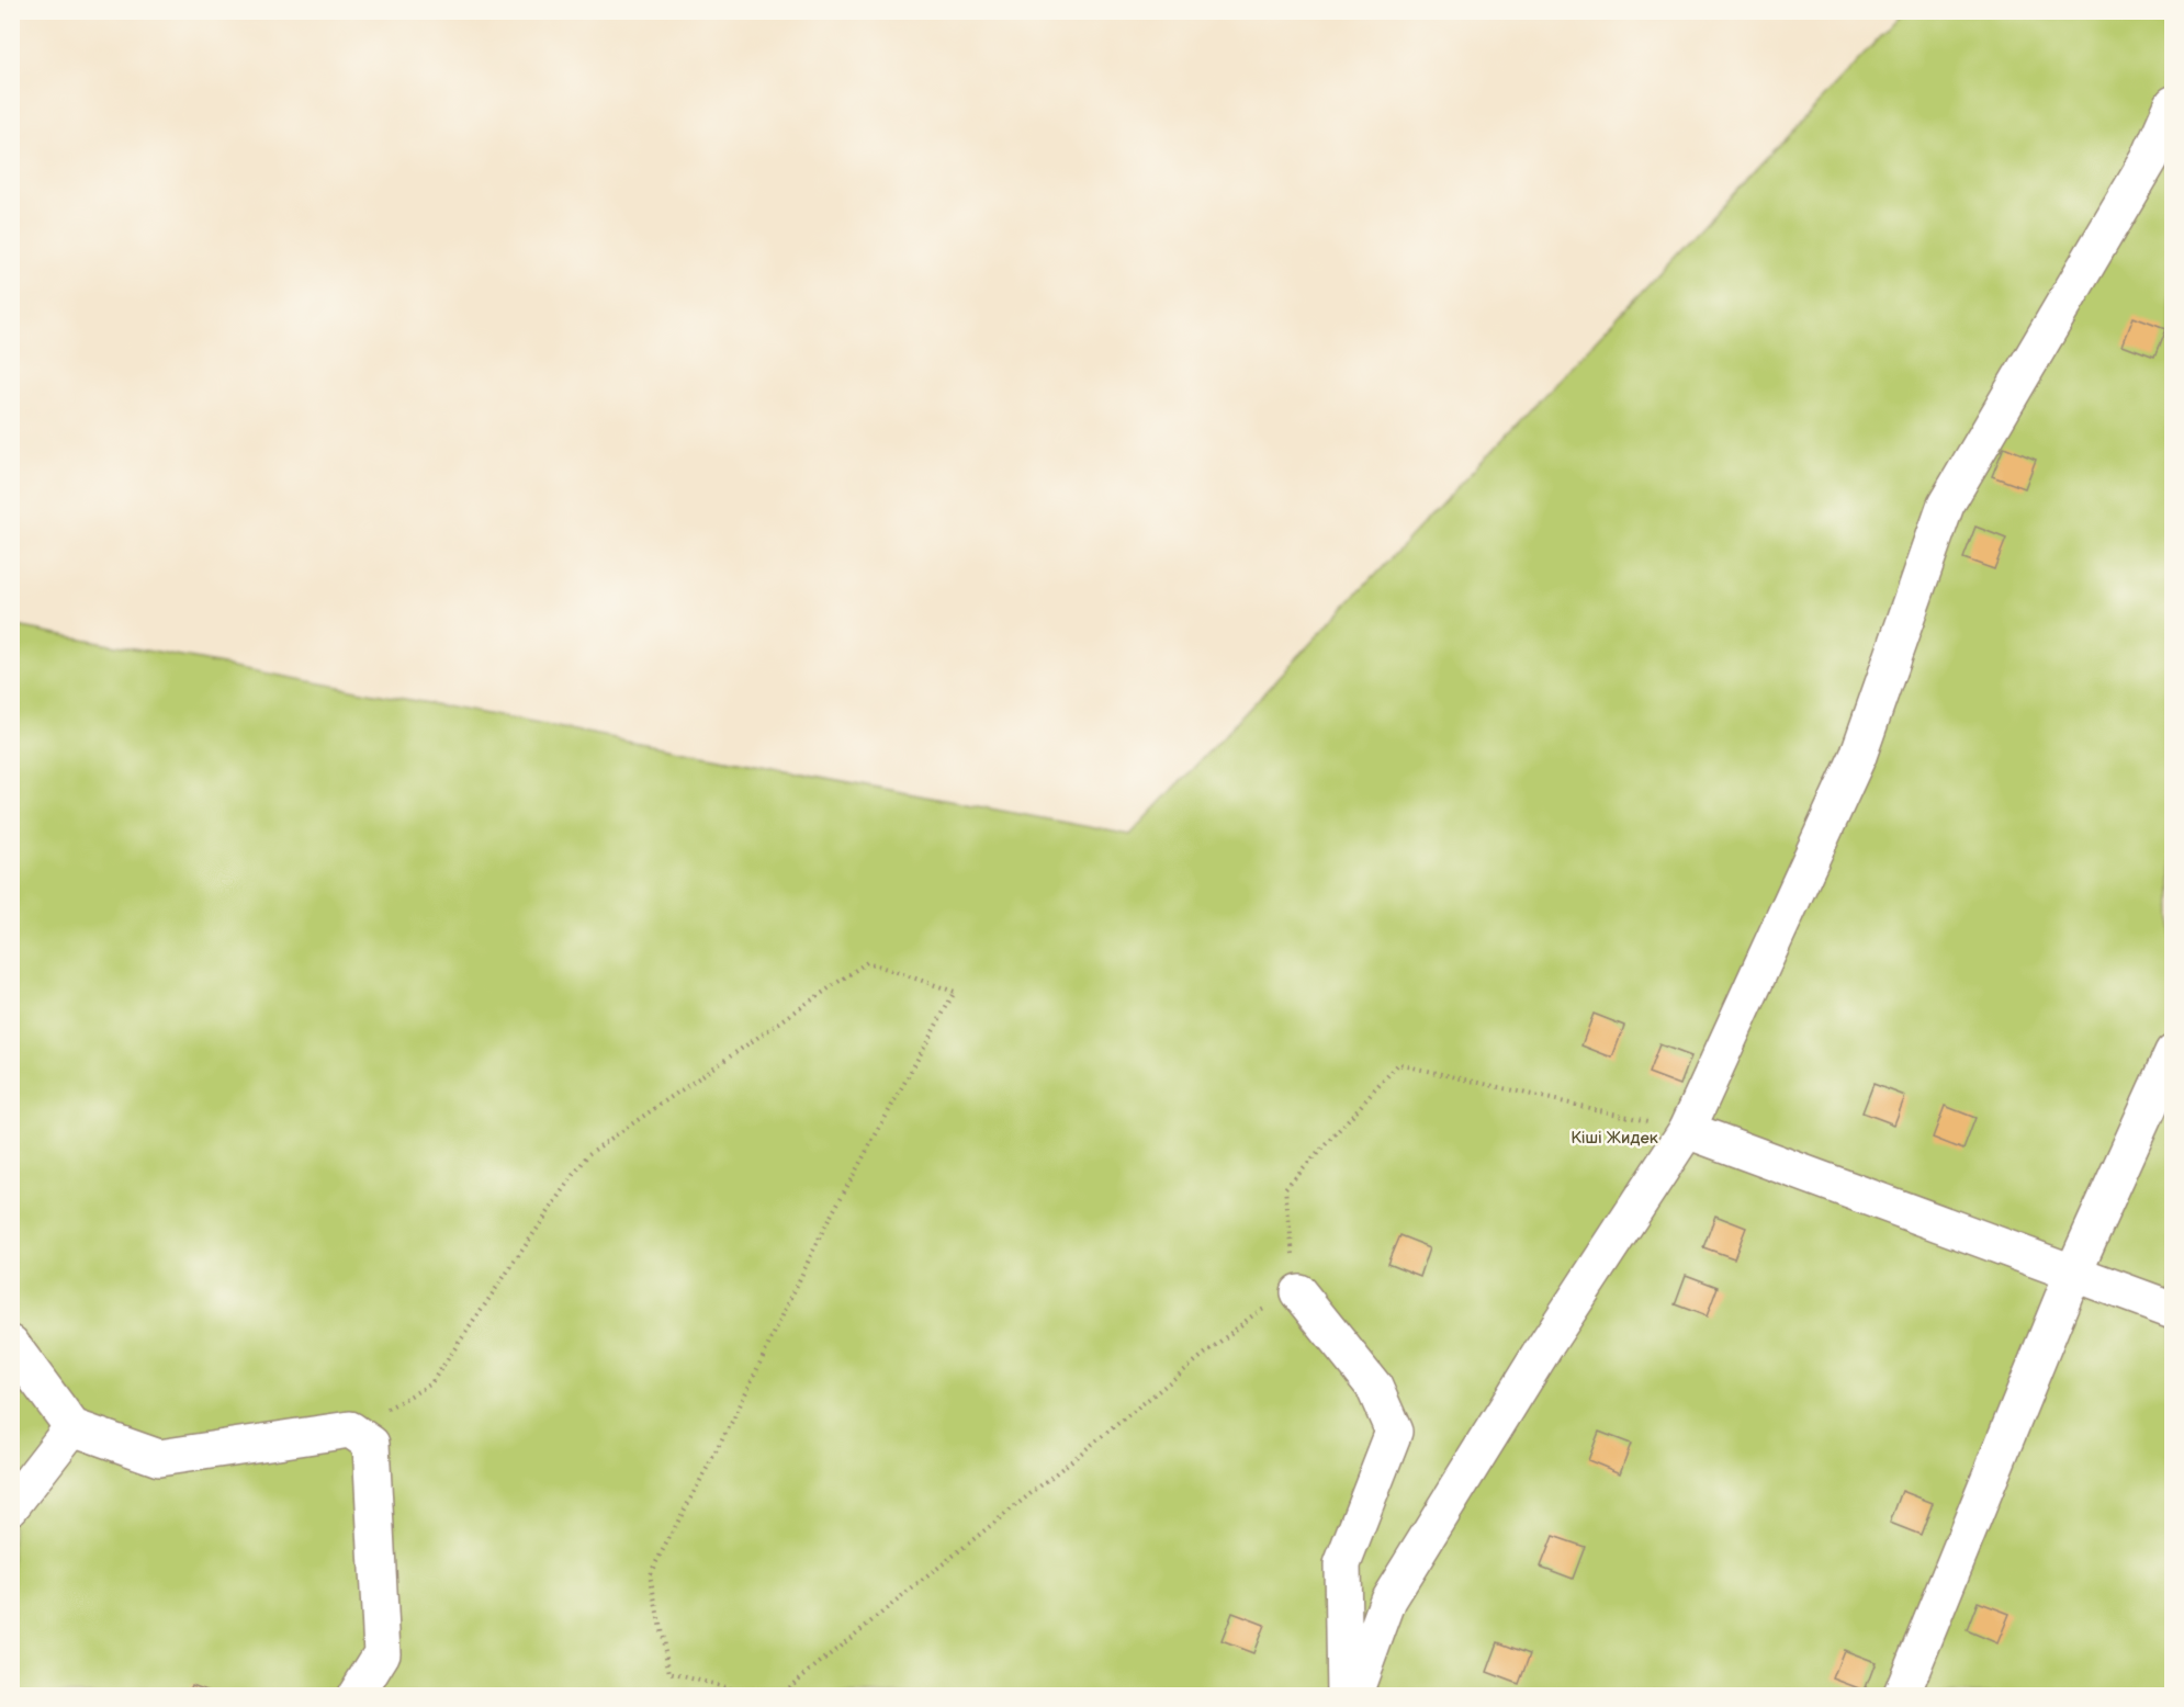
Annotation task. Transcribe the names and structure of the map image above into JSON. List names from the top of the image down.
{
  "parks": ["Кіші Жидек"]
}
